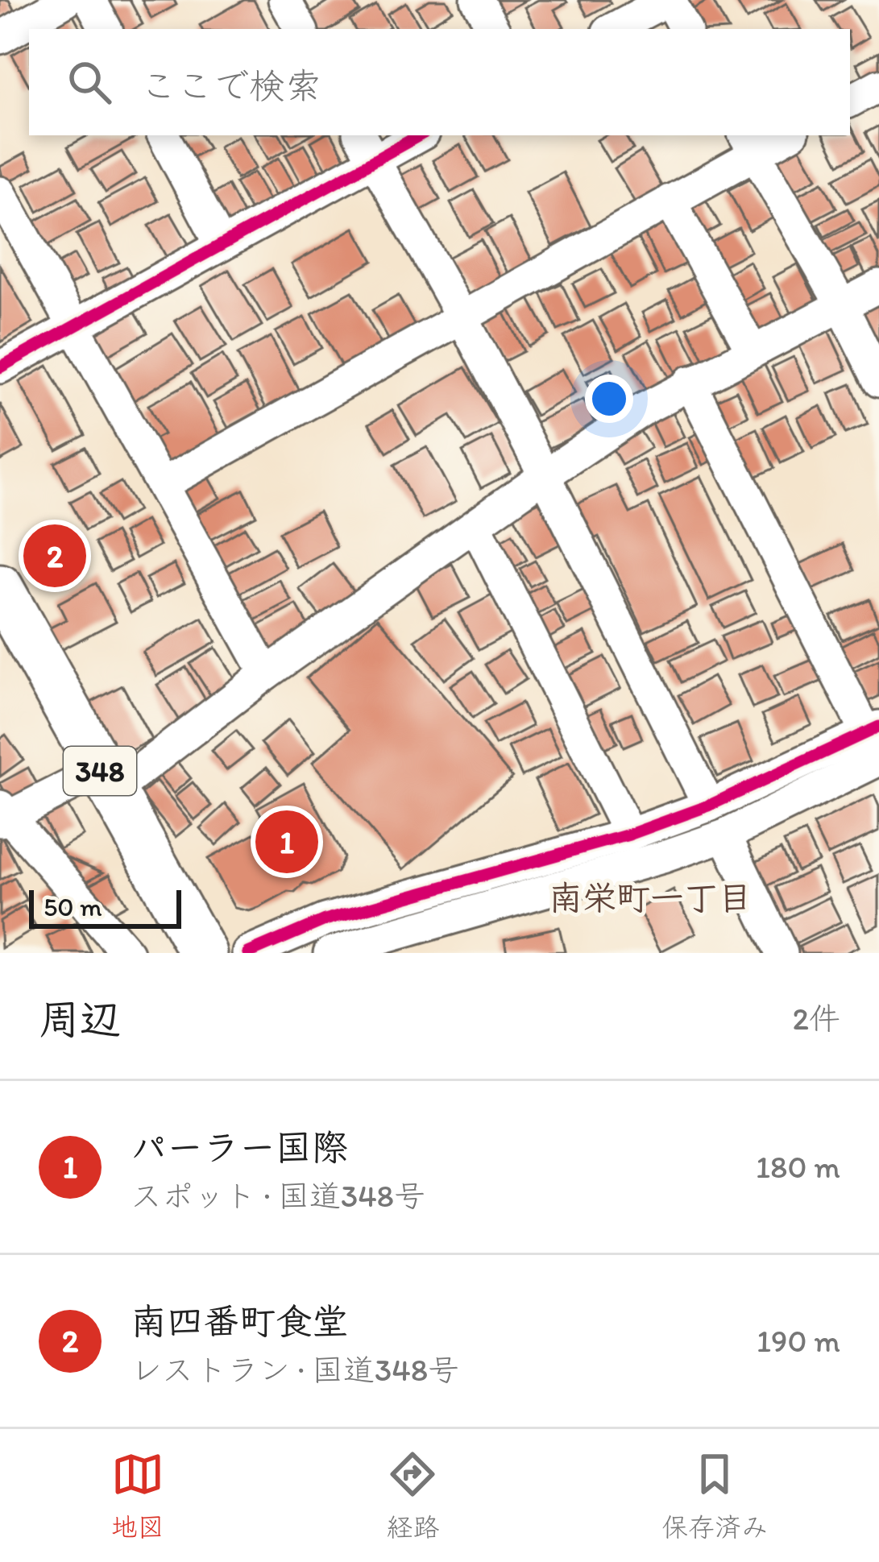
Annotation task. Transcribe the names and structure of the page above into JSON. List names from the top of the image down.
{
  "streets": {
    "highway": ["348"]
  },
  "districts": ["南栄町一丁目"],
  "scale_bar": "50 m",
  "page": {
    "search": "ここで検索",
    "pins": ["2", "1"],
    "scale": "50 m",
    "heading": ["周辺", "2件"],
    "list": [
      {
        "mark": "1",
        "name": "パーラー国際",
        "note": "スポット · 国道348号",
        "value": "180 m"
      },
      {
        "mark": "2",
        "name": "南四番町食堂",
        "note": "レストラン · 国道348号",
        "value": "190 m"
      }
    ],
    "nav": ["地図", "経路", "保存済み"]
  }
}
